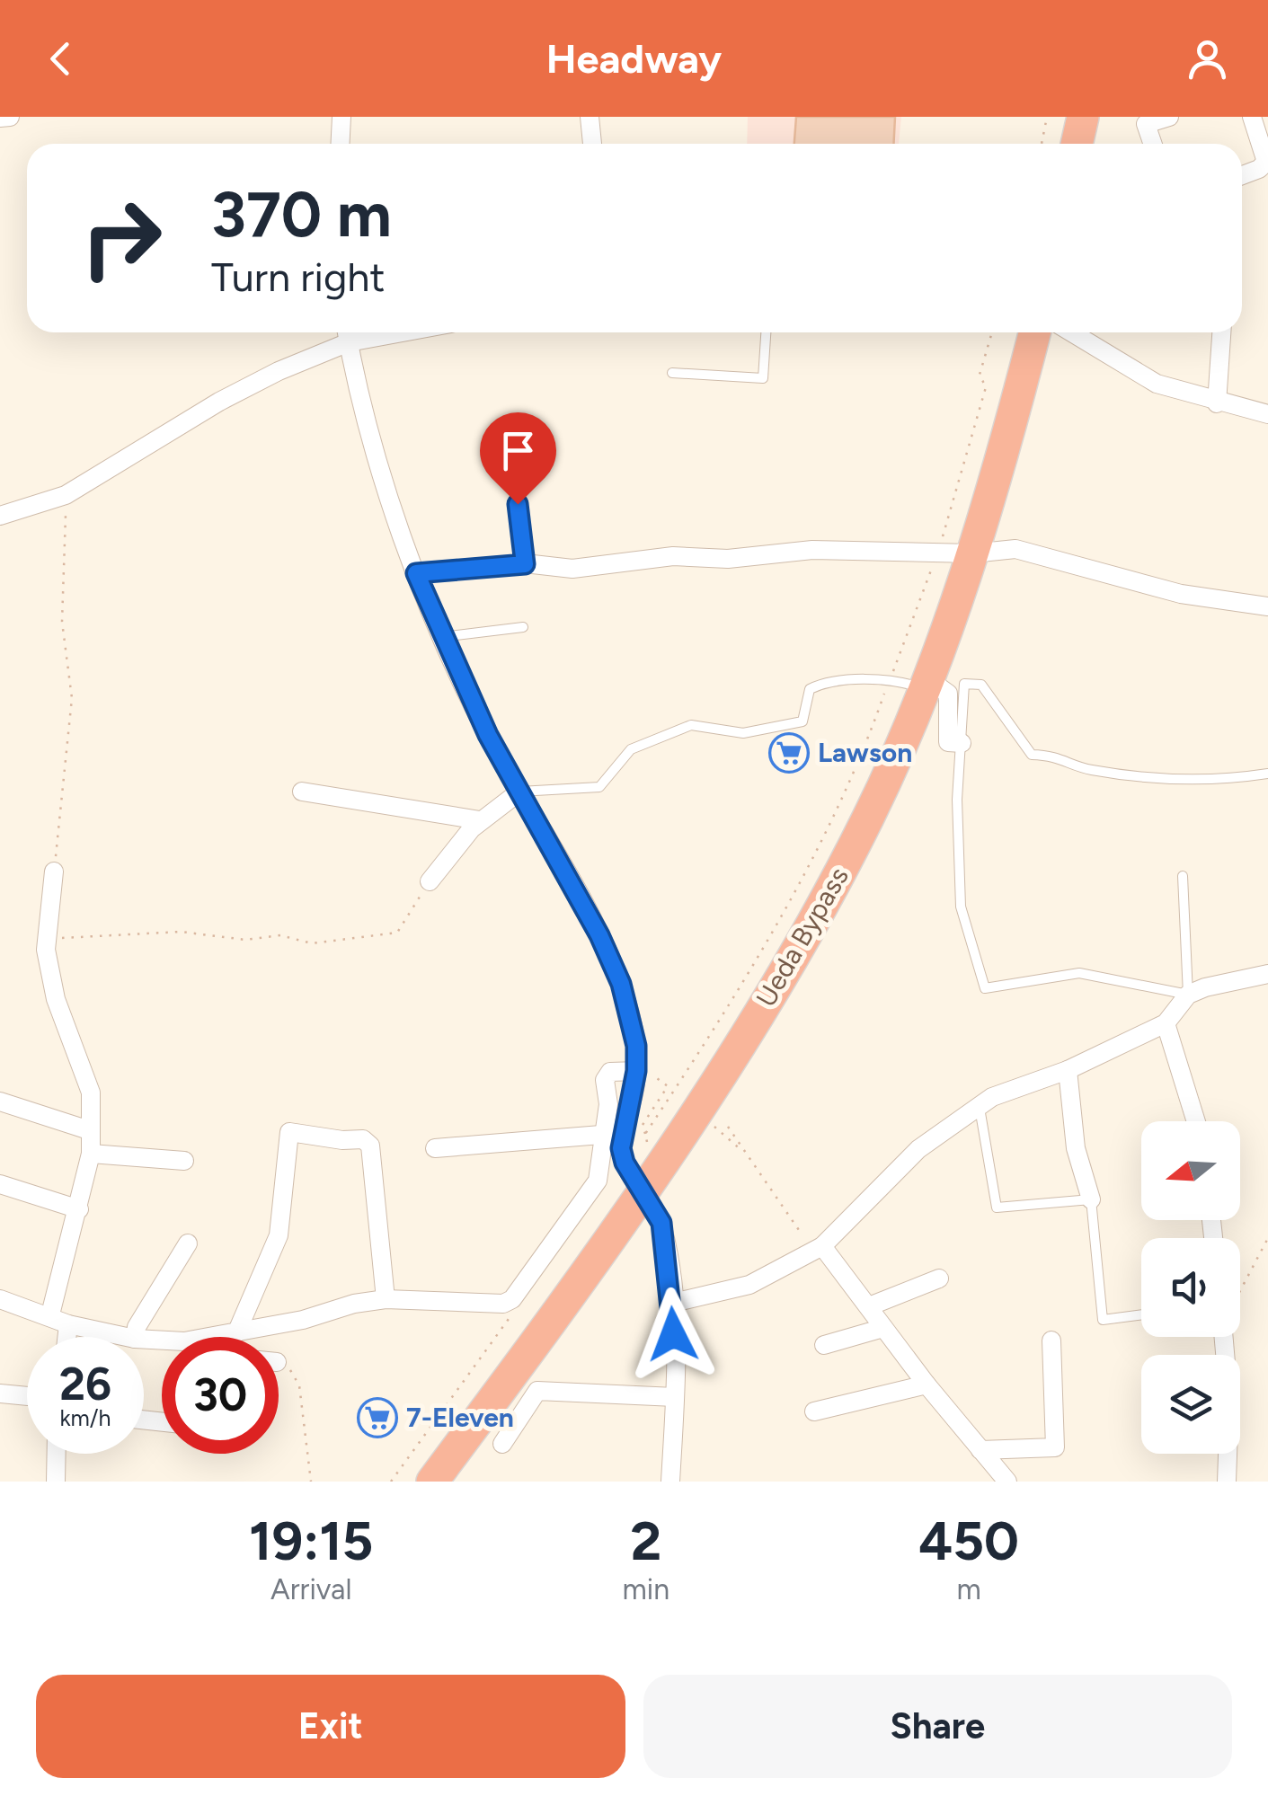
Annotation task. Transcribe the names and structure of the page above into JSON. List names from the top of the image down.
{
  "streets": {
    "highway": ["Ueda Bypass"]
  },
  "places": {
    "supermarket": ["Lawson", "7-Eleven"]
  },
  "north": "left",
  "page": {
    "header": "Headway",
    "turn": ["370 m", "Turn right"],
    "speed": "26 km/h",
    "limit": "30",
    "eta": [
      "19:15",
      "Arrival",
      "2",
      "min",
      "450",
      "m"
    ],
    "buttons": ["Exit", "Share"]
  }
}
